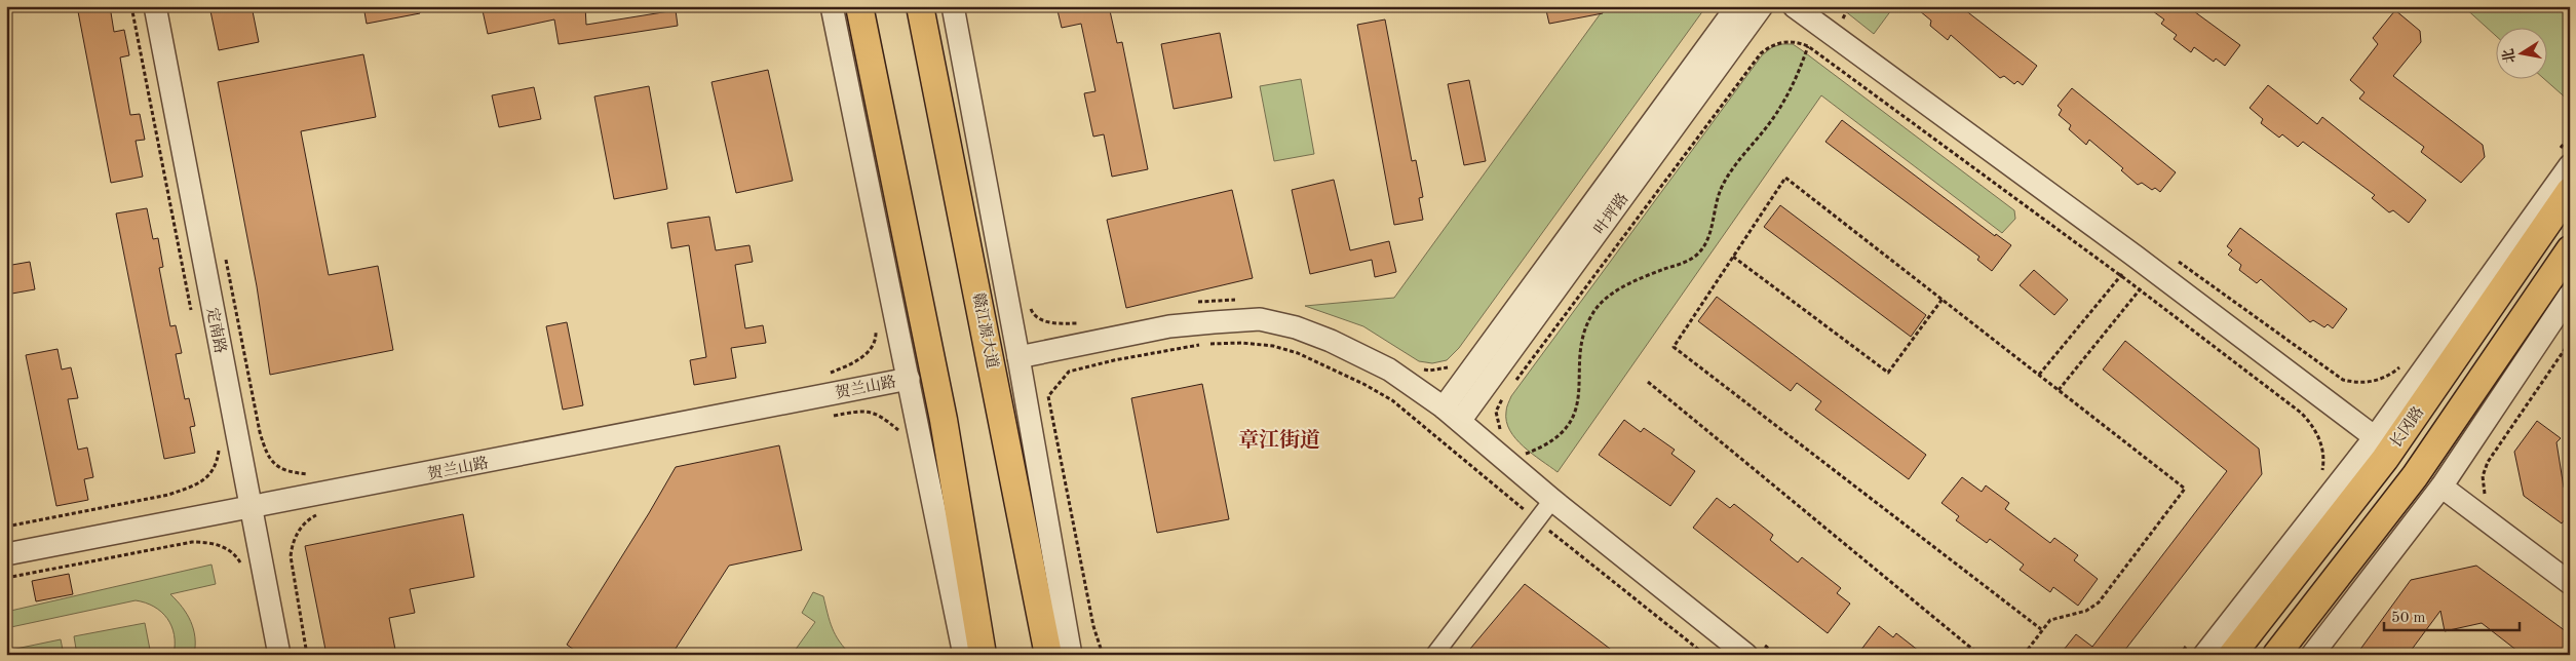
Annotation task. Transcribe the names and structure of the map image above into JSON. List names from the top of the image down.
{
  "streets": {
    "main road": ["赣江源大道", "长冈路"],
    "street": ["叶坪路", "定南路", "贺兰山路"]
  },
  "crossings": [
    ["定南路", "贺兰山路"]
  ],
  "districts": ["章江街道"],
  "scale_bar": "50 m",
  "north": "left"
}
